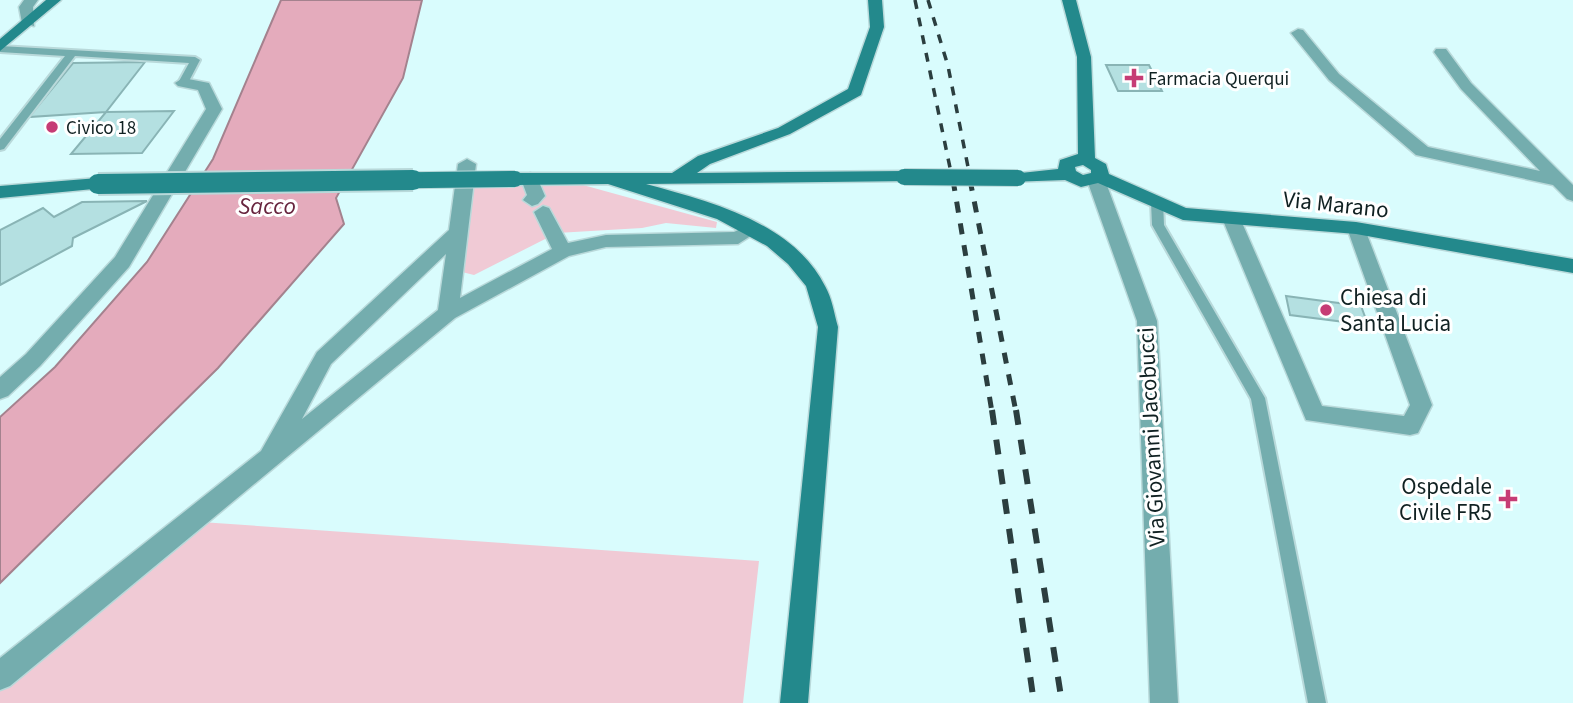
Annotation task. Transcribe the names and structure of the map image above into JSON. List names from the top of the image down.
{
  "streets": {
    "main road": ["Via Marano"],
    "street": ["Via Giovanni Jacobucci"]
  },
  "crossings": [
    ["Via Marano", "Via Giovanni Jacobucci"]
  ],
  "water": ["Sacco"],
  "places": {
    "health": ["Farmacia Querqui", "Ospedale Civile FR5"],
    "other": ["Civico 18", "Chiesa di Santa Lucia"]
  }
}
